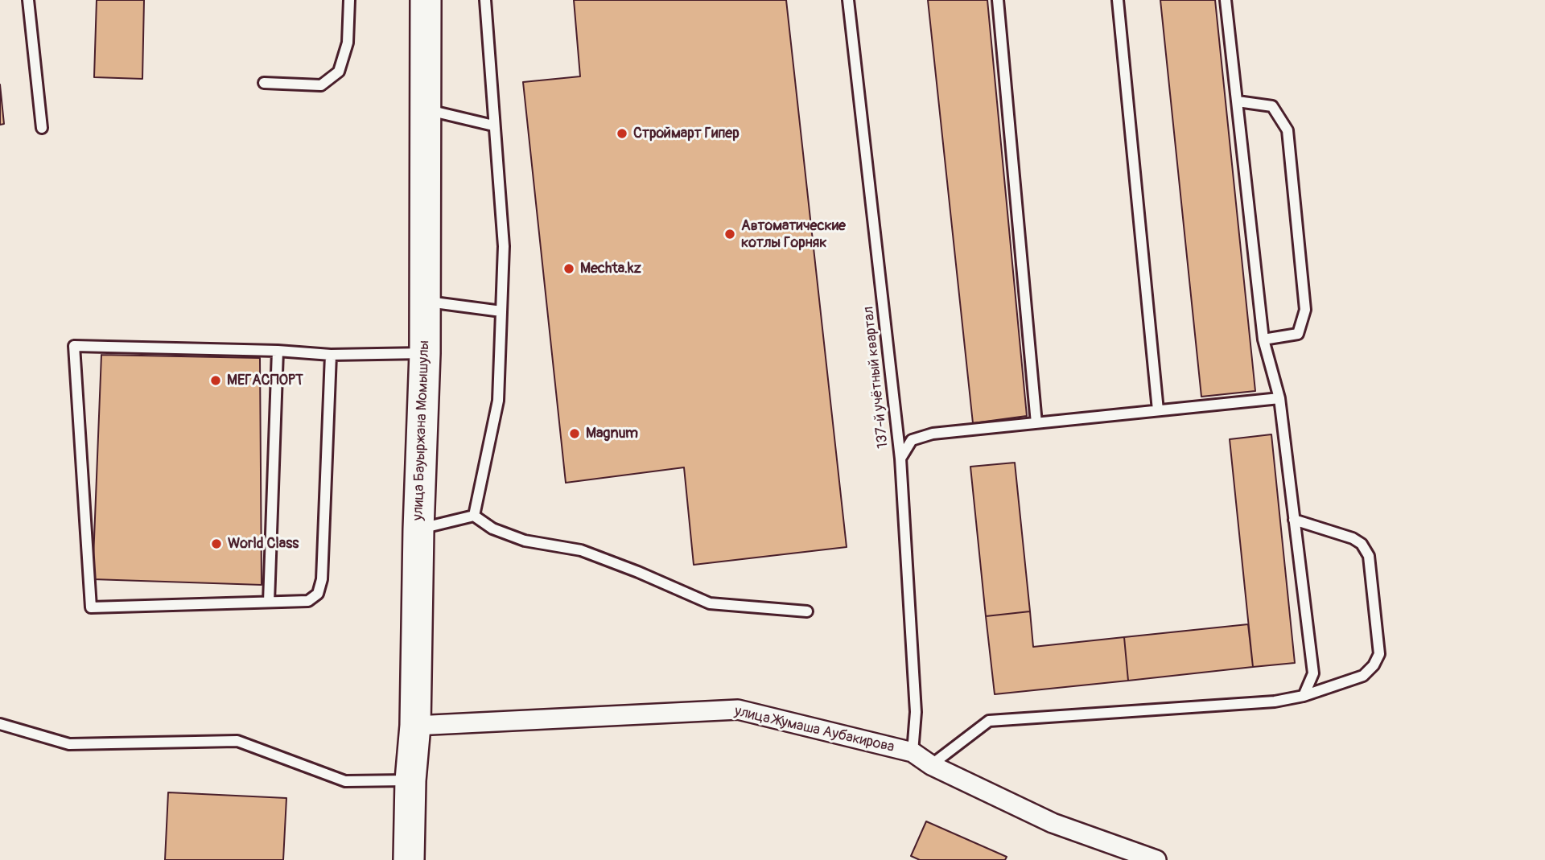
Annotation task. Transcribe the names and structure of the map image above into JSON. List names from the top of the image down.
{
  "streets": {
    "main road": ["улица Бауыржана Момышулы"],
    "street": ["улица Жумаша Аубакирова"],
    "lane": ["137-й учётный квартал"]
  },
  "crossings": [
    ["137-й учётный квартал", "улица Жумаша Аубакирова"],
    ["улица Бауыржана Момышулы", "улица Жумаша Аубакирова"]
  ],
  "places": [
    "Строймарт Гипер",
    "Автоматические котлы Горняк",
    "Mechta.kz",
    "МЕГАСПОРТ",
    "Magnum",
    "World Class"
  ]
}
